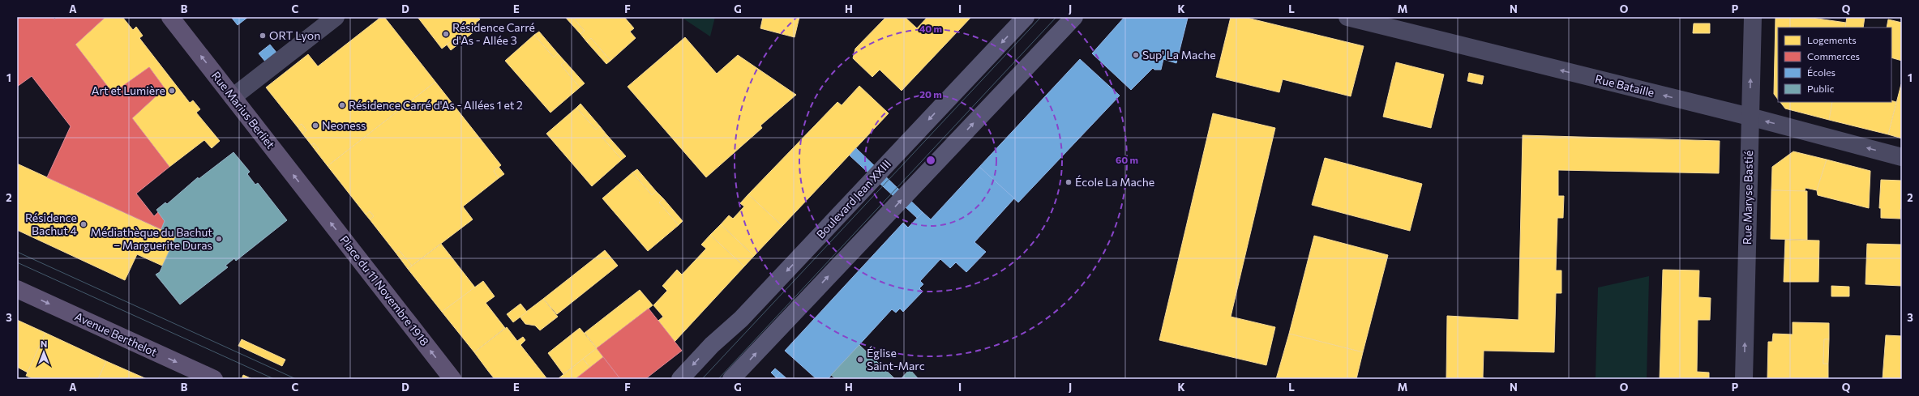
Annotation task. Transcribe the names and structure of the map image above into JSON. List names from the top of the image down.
{
  "streets": {
    "main road": [
      "Rue Marius Berliet",
      "Boulevard Jean XXIII",
      "Place du 11 Novembre 1918",
      "Avenue Berthelot"
    ],
    "street": ["Rue Bataille", "Rue Maryse Bastié"]
  },
  "crossings": [
    ["Rue Bataille", "Rue Maryse Bastié"],
    ["Rue Marius Berliet", "Place du 11 Novembre 1918"]
  ],
  "one_way": [
    "Rue Bataille",
    "Rue Marius Berliet",
    "Rue Maryse Bastié",
    "Place du 11 Novembre 1918",
    "Avenue Berthelot"
  ],
  "places": [
    "Résidence Carré d'As - Allée 3",
    "ORT Lyon",
    "Sup' La Mache",
    "Art et Lumière",
    "Résidence Carré d'As - Allées 1 et 2",
    "Neoness",
    "École La Mache",
    "Résidence Bachut 4",
    "Médiathèque du Bachut – Marguerite Duras",
    "Église Saint-Marc"
  ],
  "legend": [
    "Logements",
    "Commerces",
    "Écoles",
    "Public"
  ],
  "north": "top",
  "grid": {
    "columns": [
      "A",
      "B",
      "C",
      "D",
      "E",
      "F",
      "G",
      "H",
      "I",
      "J",
      "K",
      "L",
      "M",
      "N",
      "O",
      "P",
      "Q"
    ],
    "rows": ["1", "2", "3"]
  },
  "rings": ["40 m", "20 m", "60 m"]
}
